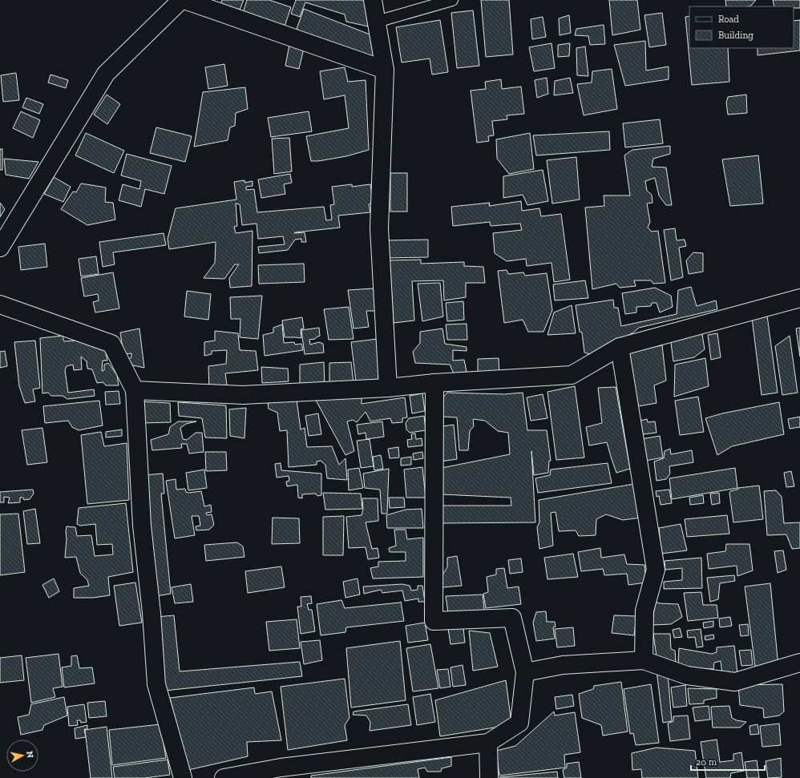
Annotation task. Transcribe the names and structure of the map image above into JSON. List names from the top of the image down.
{
  "legend": ["Road", "Building"],
  "scale_bar": "20 m",
  "north": "right"
}
